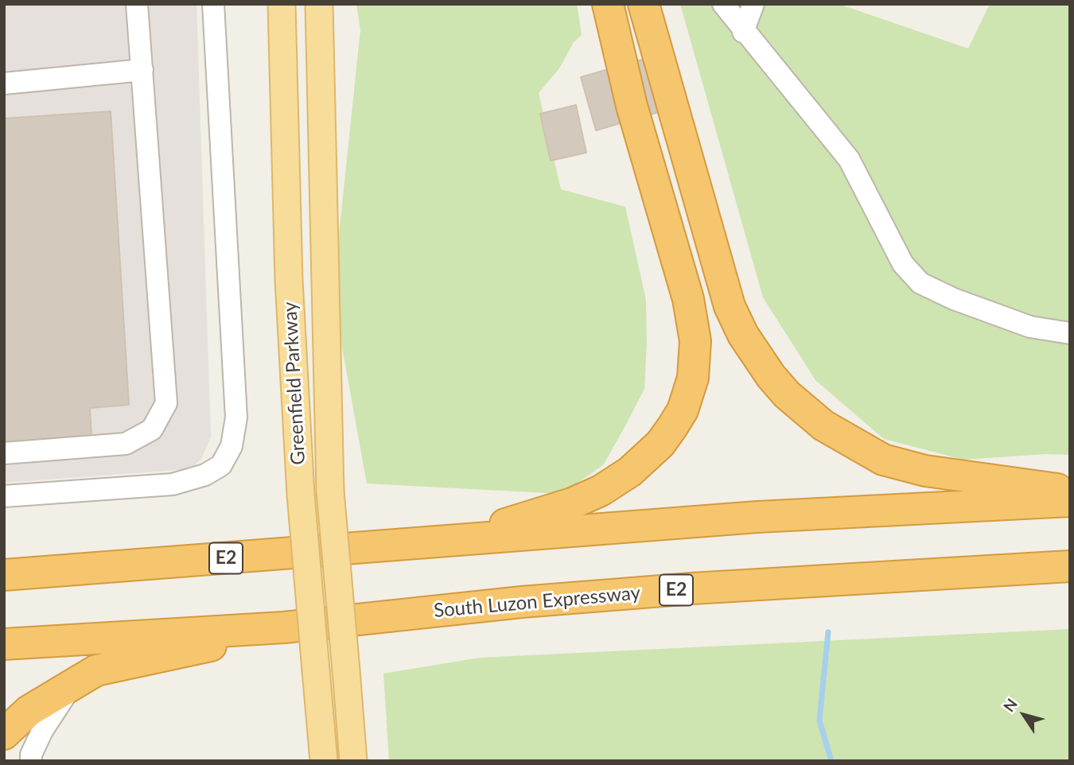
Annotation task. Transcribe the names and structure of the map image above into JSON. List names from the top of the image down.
{
  "streets": {
    "highway": ["E2", "South Luzon Expressway"],
    "main road": ["Greenfield Parkway"]
  },
  "north": "top left"
}
